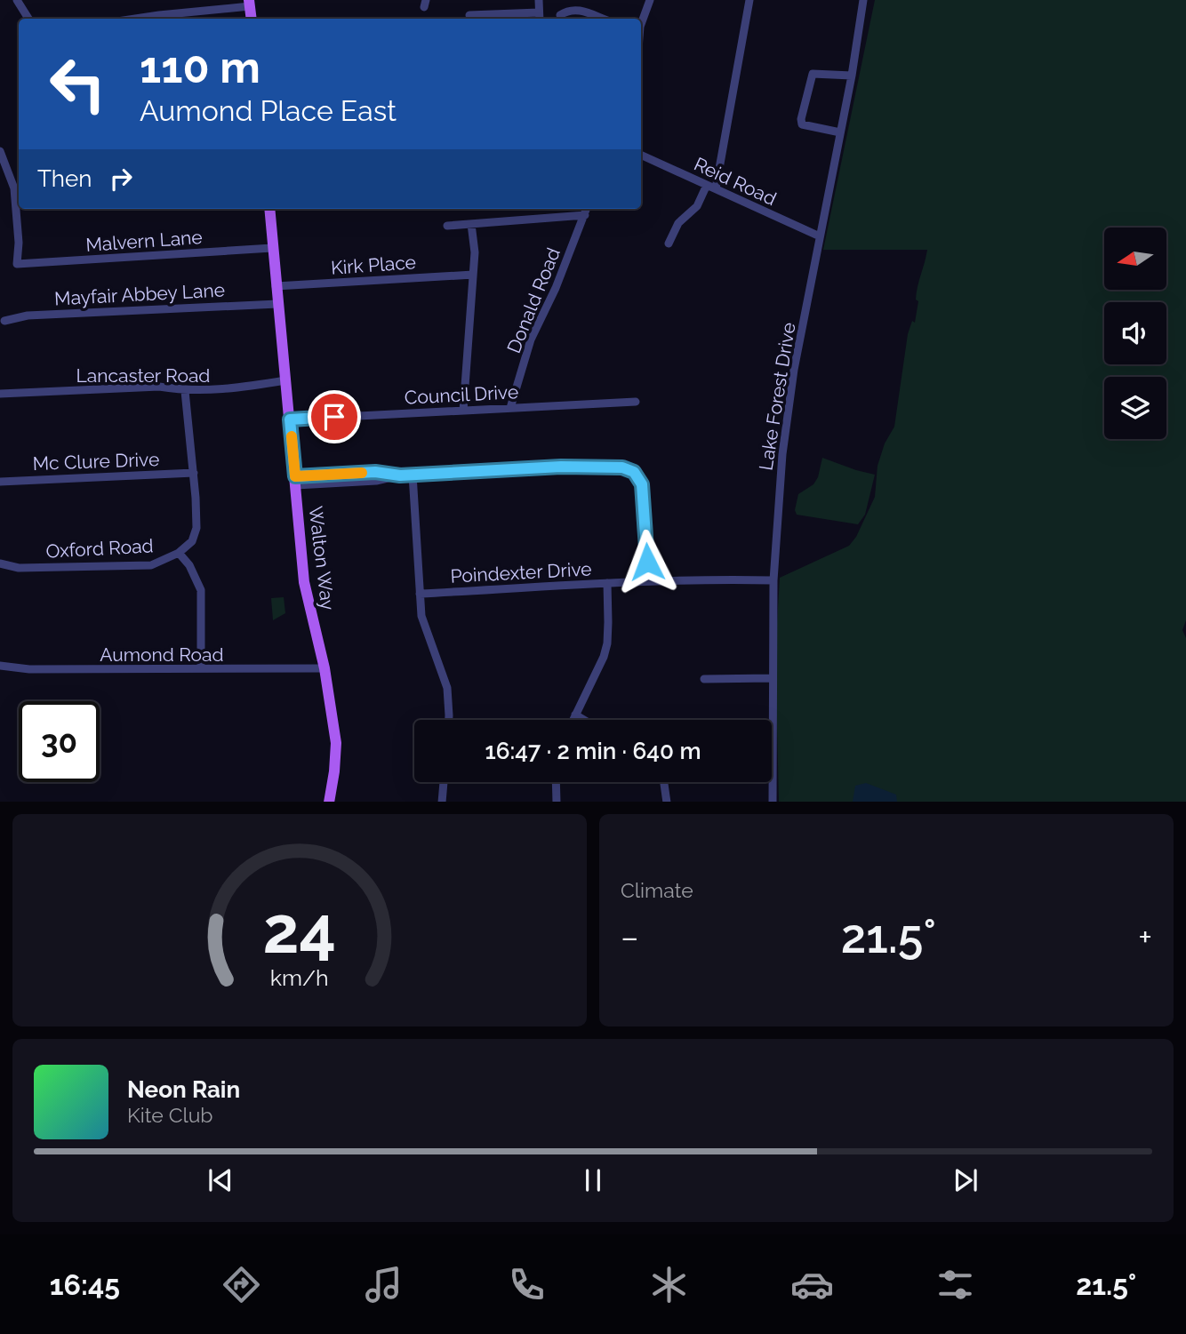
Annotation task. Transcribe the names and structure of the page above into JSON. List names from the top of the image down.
{
  "streets": {
    "main road": ["Walton Way"],
    "street": [
      "Reid Road",
      "Malvern Lane",
      "Kirk Place",
      "Mayfair Abbey Lane",
      "Donald Road",
      "Lancaster Road",
      "Council Drive",
      "Lake Forest Drive",
      "Mc Clure Drive",
      "Oxford Road",
      "Poindexter Drive",
      "Aumond Road"
    ]
  },
  "crossings": [
    ["Reid Road", "Lake Forest Drive"],
    ["Malvern Lane", "Walton Way"],
    ["Kirk Place", "Walton Way"],
    ["Mayfair Abbey Lane", "Walton Way"],
    ["Donald Road", "Council Drive"],
    ["Lancaster Road", "Oxford Road"],
    ["Lancaster Road", "Walton Way"],
    ["Council Drive", "Walton Way"],
    ["Lake Forest Drive", "Poindexter Drive"],
    ["Mc Clure Drive", "Oxford Road"],
    ["Walton Way", "Aumond Road"]
  ],
  "north": "left",
  "page": {
    "turn": ["110 m", "Aumond Place East"],
    "then": "Then",
    "limit": "30",
    "trip": "16:47 · 2 min · 640 m",
    "tile": "Climate",
    "heat": ["−", "21.5°", "+"],
    "song": ["Neon Rain", "Kite Club"],
    "tabs": ["16:45", "21.5°"],
    "gauge": ["24", "km/h"]
  }
}
